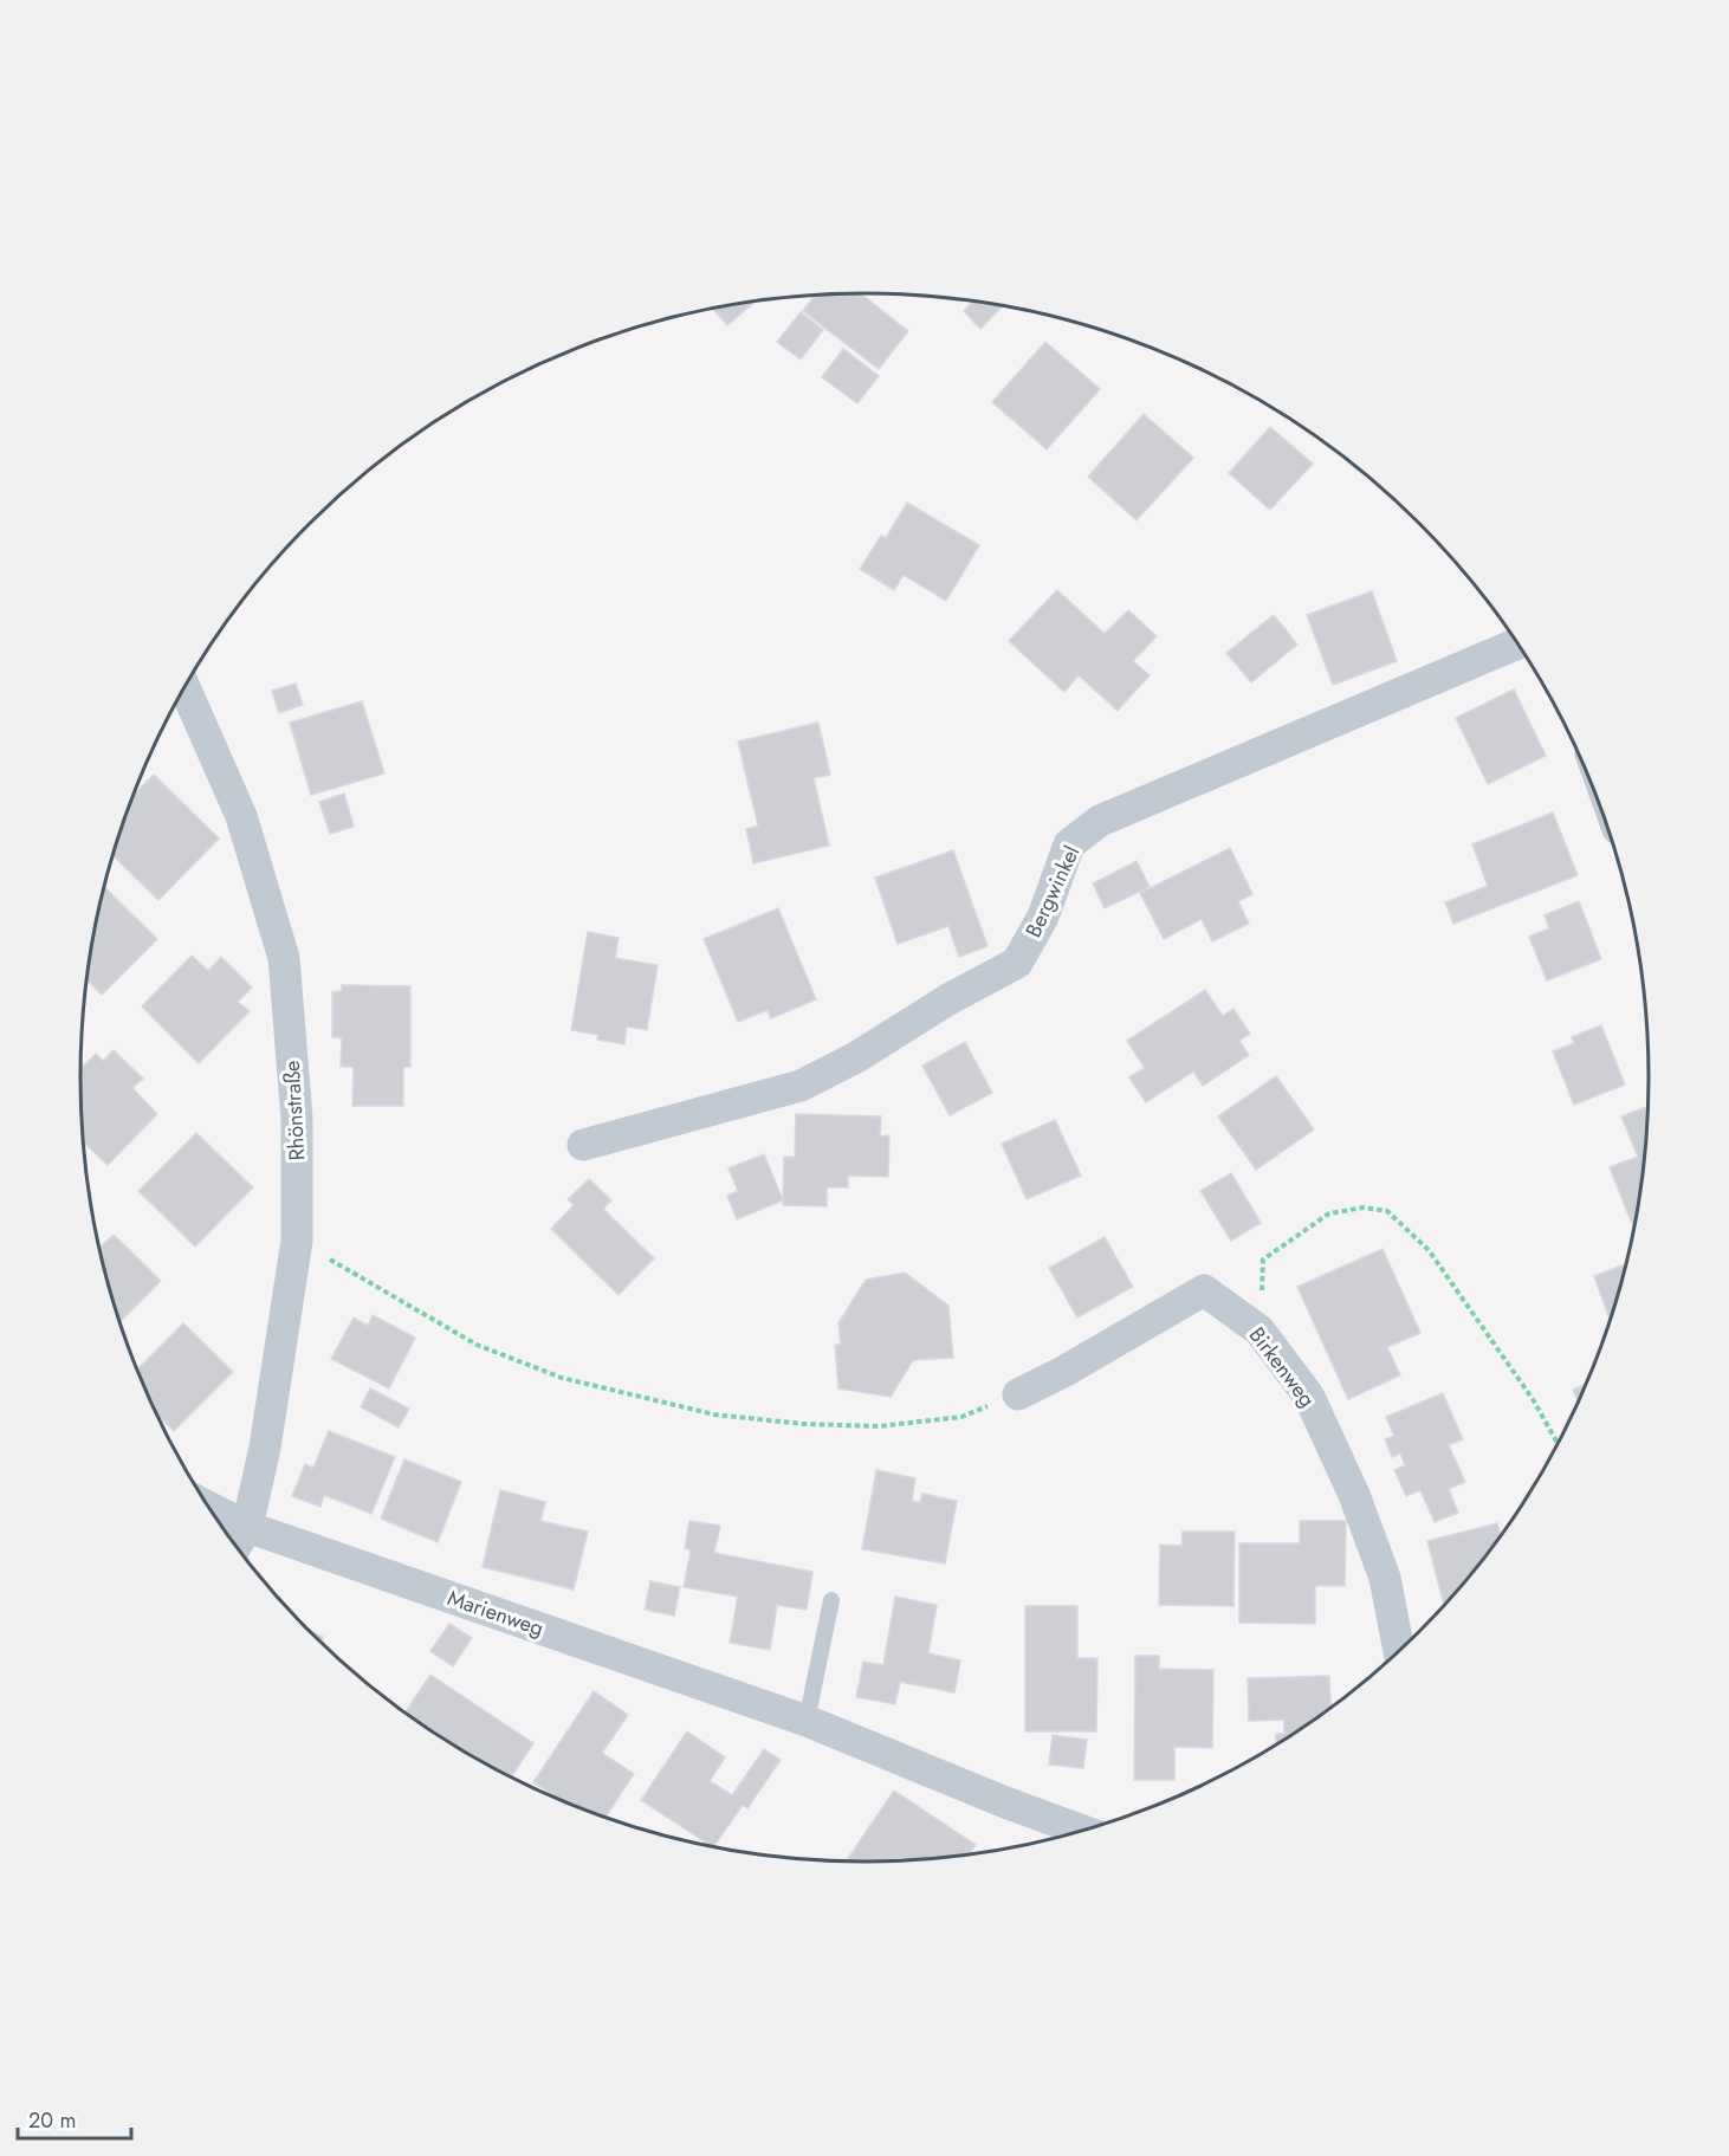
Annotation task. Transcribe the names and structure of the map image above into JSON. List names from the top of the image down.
{
  "streets": {
    "street": [
      "Bergwinkel",
      "Rhönstraße",
      "Birkenweg",
      "Marienweg"
    ]
  },
  "crossings": [
    ["Rhönstraße", "Marienweg"]
  ],
  "scale_bar": "20 m"
}
